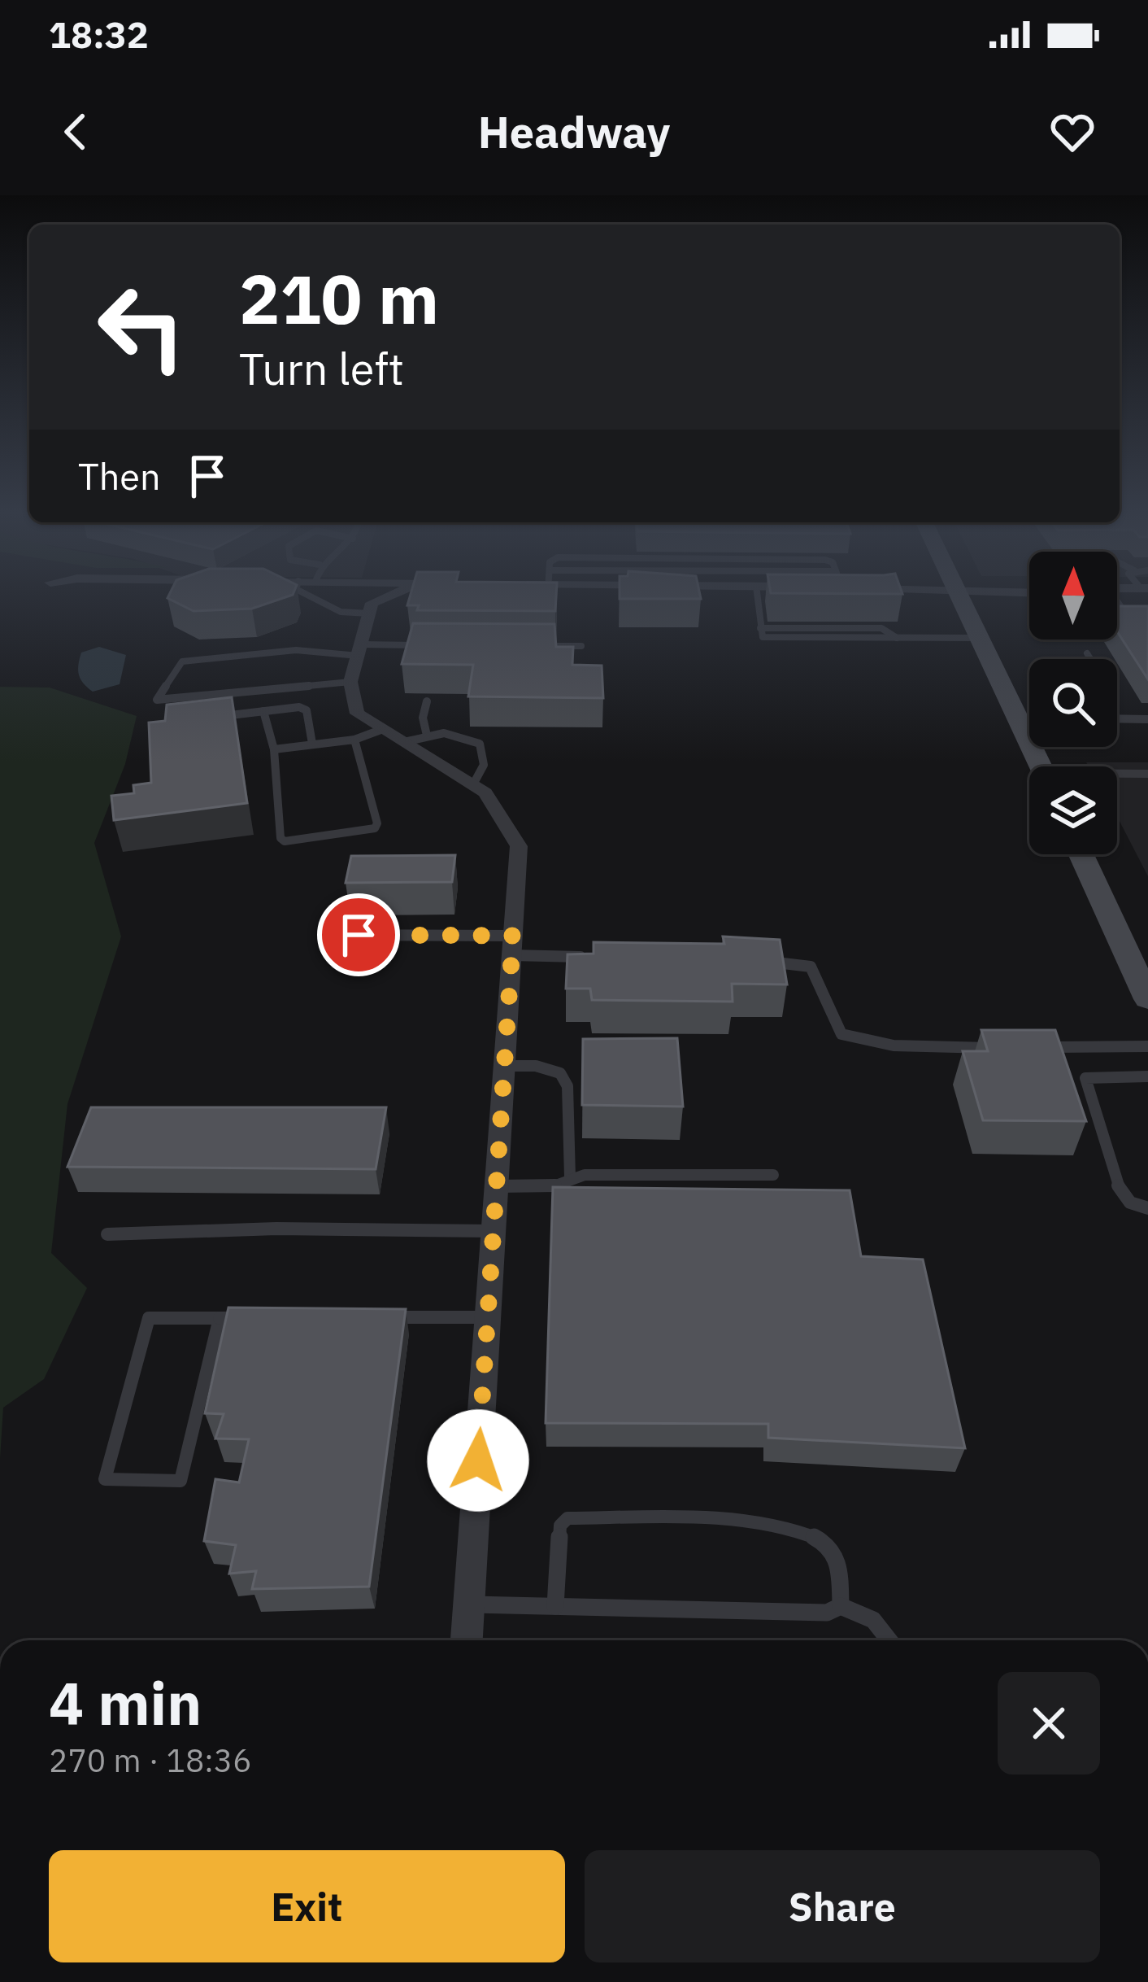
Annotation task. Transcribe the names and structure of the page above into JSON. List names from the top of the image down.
{
  "north": "top",
  "page": {
    "status": "18:32",
    "header": "Headway",
    "turn": ["210 m", "Turn left"],
    "then": "Then",
    "heading": ["4 min", "270 m · 18:36"],
    "buttons": ["Exit", "Share"]
  }
}
